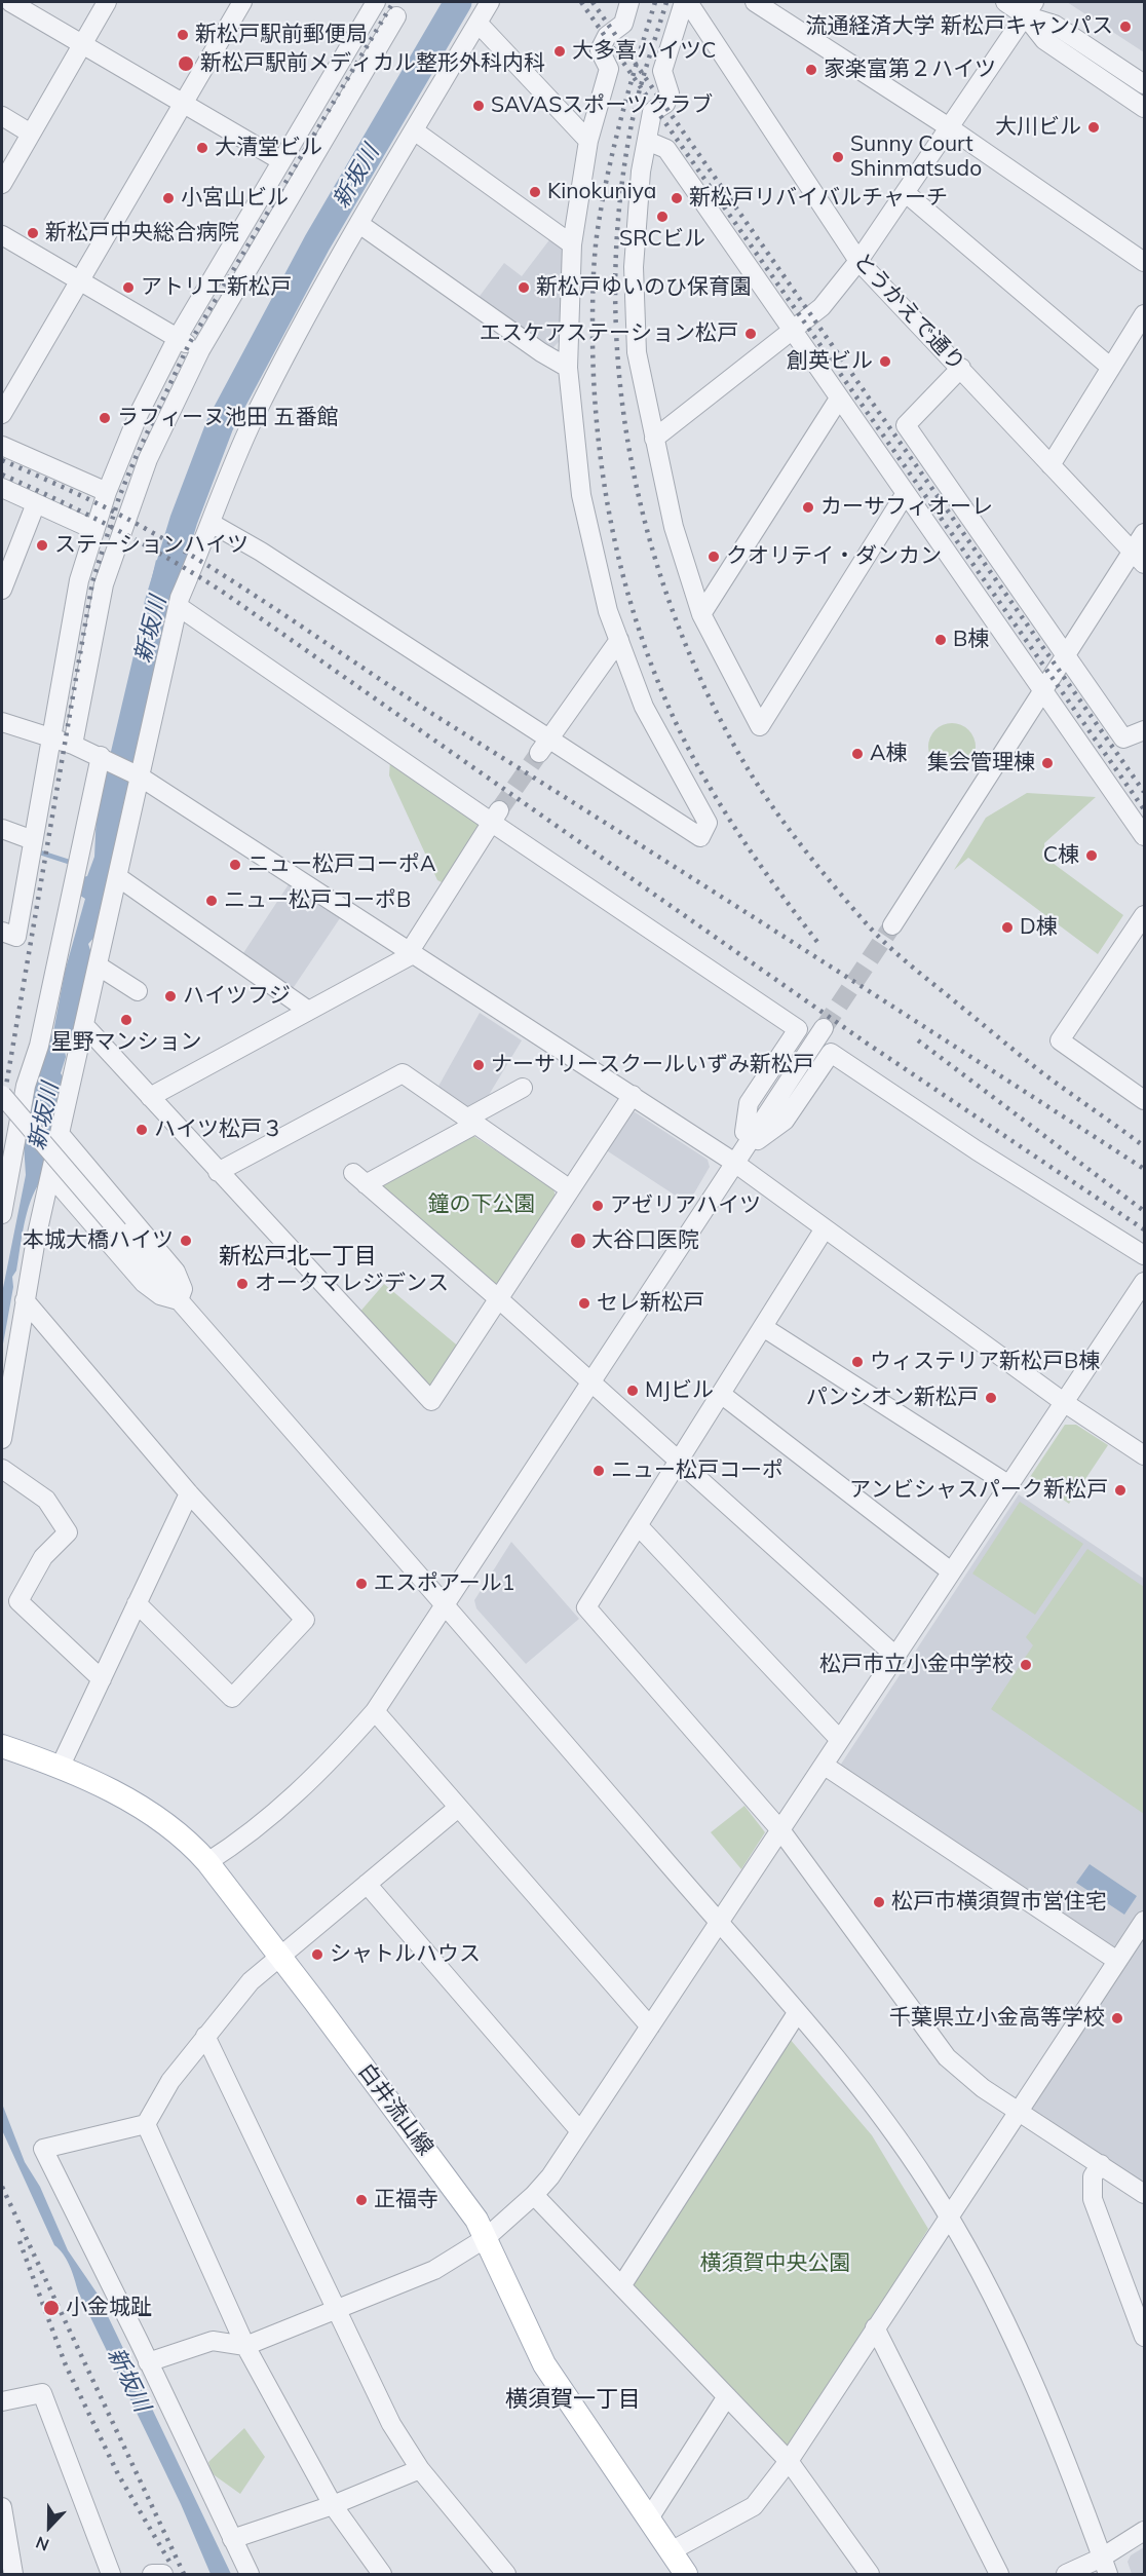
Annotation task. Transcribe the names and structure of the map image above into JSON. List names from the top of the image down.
{
  "streets": {
    "main road": ["白井流山線"],
    "street": ["とうかえで通り"]
  },
  "districts": ["新松戸北一丁目", "横須賀一丁目"],
  "water": ["新坂川"],
  "parks": ["鐘の下公園", "横須賀中央公園"],
  "places": [
    "流通経済大学 新松戸キャンパス",
    "新松戸駅前郵便局",
    "大多喜ハイツC",
    "新松戸駅前メディカル整形外科内科",
    "家楽富第２ハイツ",
    "SAVASスポーツクラブ",
    "大川ビル",
    "大清堂ビル",
    "Sunny Court Shinmatsudo",
    "Kinokuniya",
    "小宮山ビル",
    "新松戸リバイバルチャーチ",
    "SRCビル",
    "新松戸中央総合病院",
    "アトリエ新松戸",
    "新松戸ゆいのひ保育園",
    "エスケアステーション松戸",
    "創英ビル",
    "ラフィーヌ池田 五番館",
    "カーサフィオーレ",
    "ステーションハイツ",
    "クオリテイ・ダンカン",
    "B棟",
    "A棟",
    "集会管理棟",
    "C棟",
    "ニュー松戸コーポA",
    "ニュー松戸コーポB",
    "D棟",
    "ハイツフジ",
    "星野マンション",
    "ナーサリースクールいずみ新松戸",
    "ハイツ松戸３",
    "アゼリアハイツ",
    "本城大橋ハイツ",
    "大谷口医院",
    "オークマレジデンス",
    "セレ新松戸",
    "ウィステリア新松戸B棟",
    "MJビル",
    "パンシオン新松戸",
    "ニュー松戸コーポ",
    "アンビシャスパーク新松戸",
    "エスポアール1",
    "松戸市立小金中学校",
    "松戸市横須賀市営住宅",
    "シャトルハウス",
    "千葉県立小金高等学校",
    "正福寺",
    "小金城趾"
  ],
  "north": "bottom"
}
